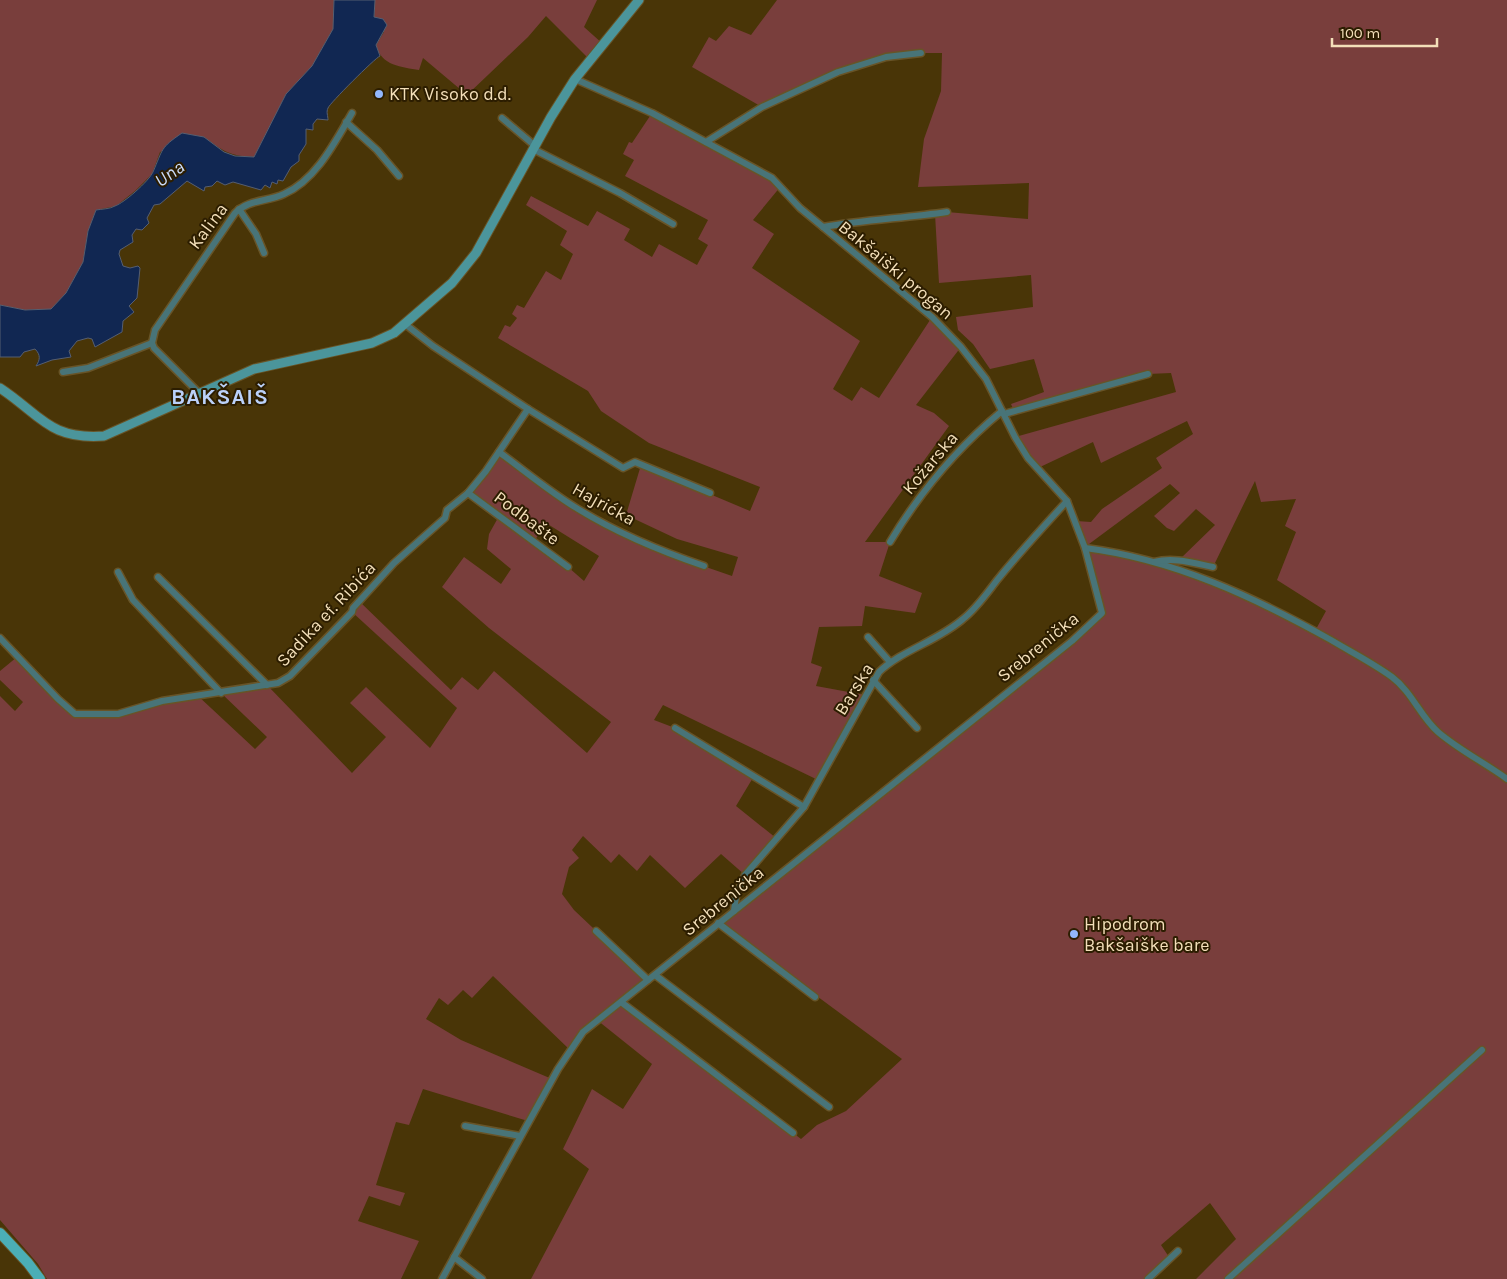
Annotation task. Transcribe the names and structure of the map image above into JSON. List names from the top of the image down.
{
  "streets": {
    "street": [
      "Kalina",
      "Bakšaiški progan",
      "Kožarska",
      "Hajrićka",
      "Podbašte",
      "Sadika ef. Ribića",
      "Srebrenička",
      "Barska"
    ]
  },
  "crossings": [
    ["Bakšaiški progan", "Kožarska"],
    ["Bakšaiški progan", "Srebrenička"],
    ["Bakšaiški progan", "Barska"],
    ["Hajrićka", "Sadika ef. Ribića"],
    ["Podbašte", "Sadika ef. Ribića"],
    ["Srebrenička", "Barska"]
  ],
  "districts": ["BAKŠAIŠ"],
  "water": ["Una"],
  "places": ["KTK Visoko d.d.", "Hipodrom Bakšaiške bare"],
  "scale_bar": "100 m"
}
